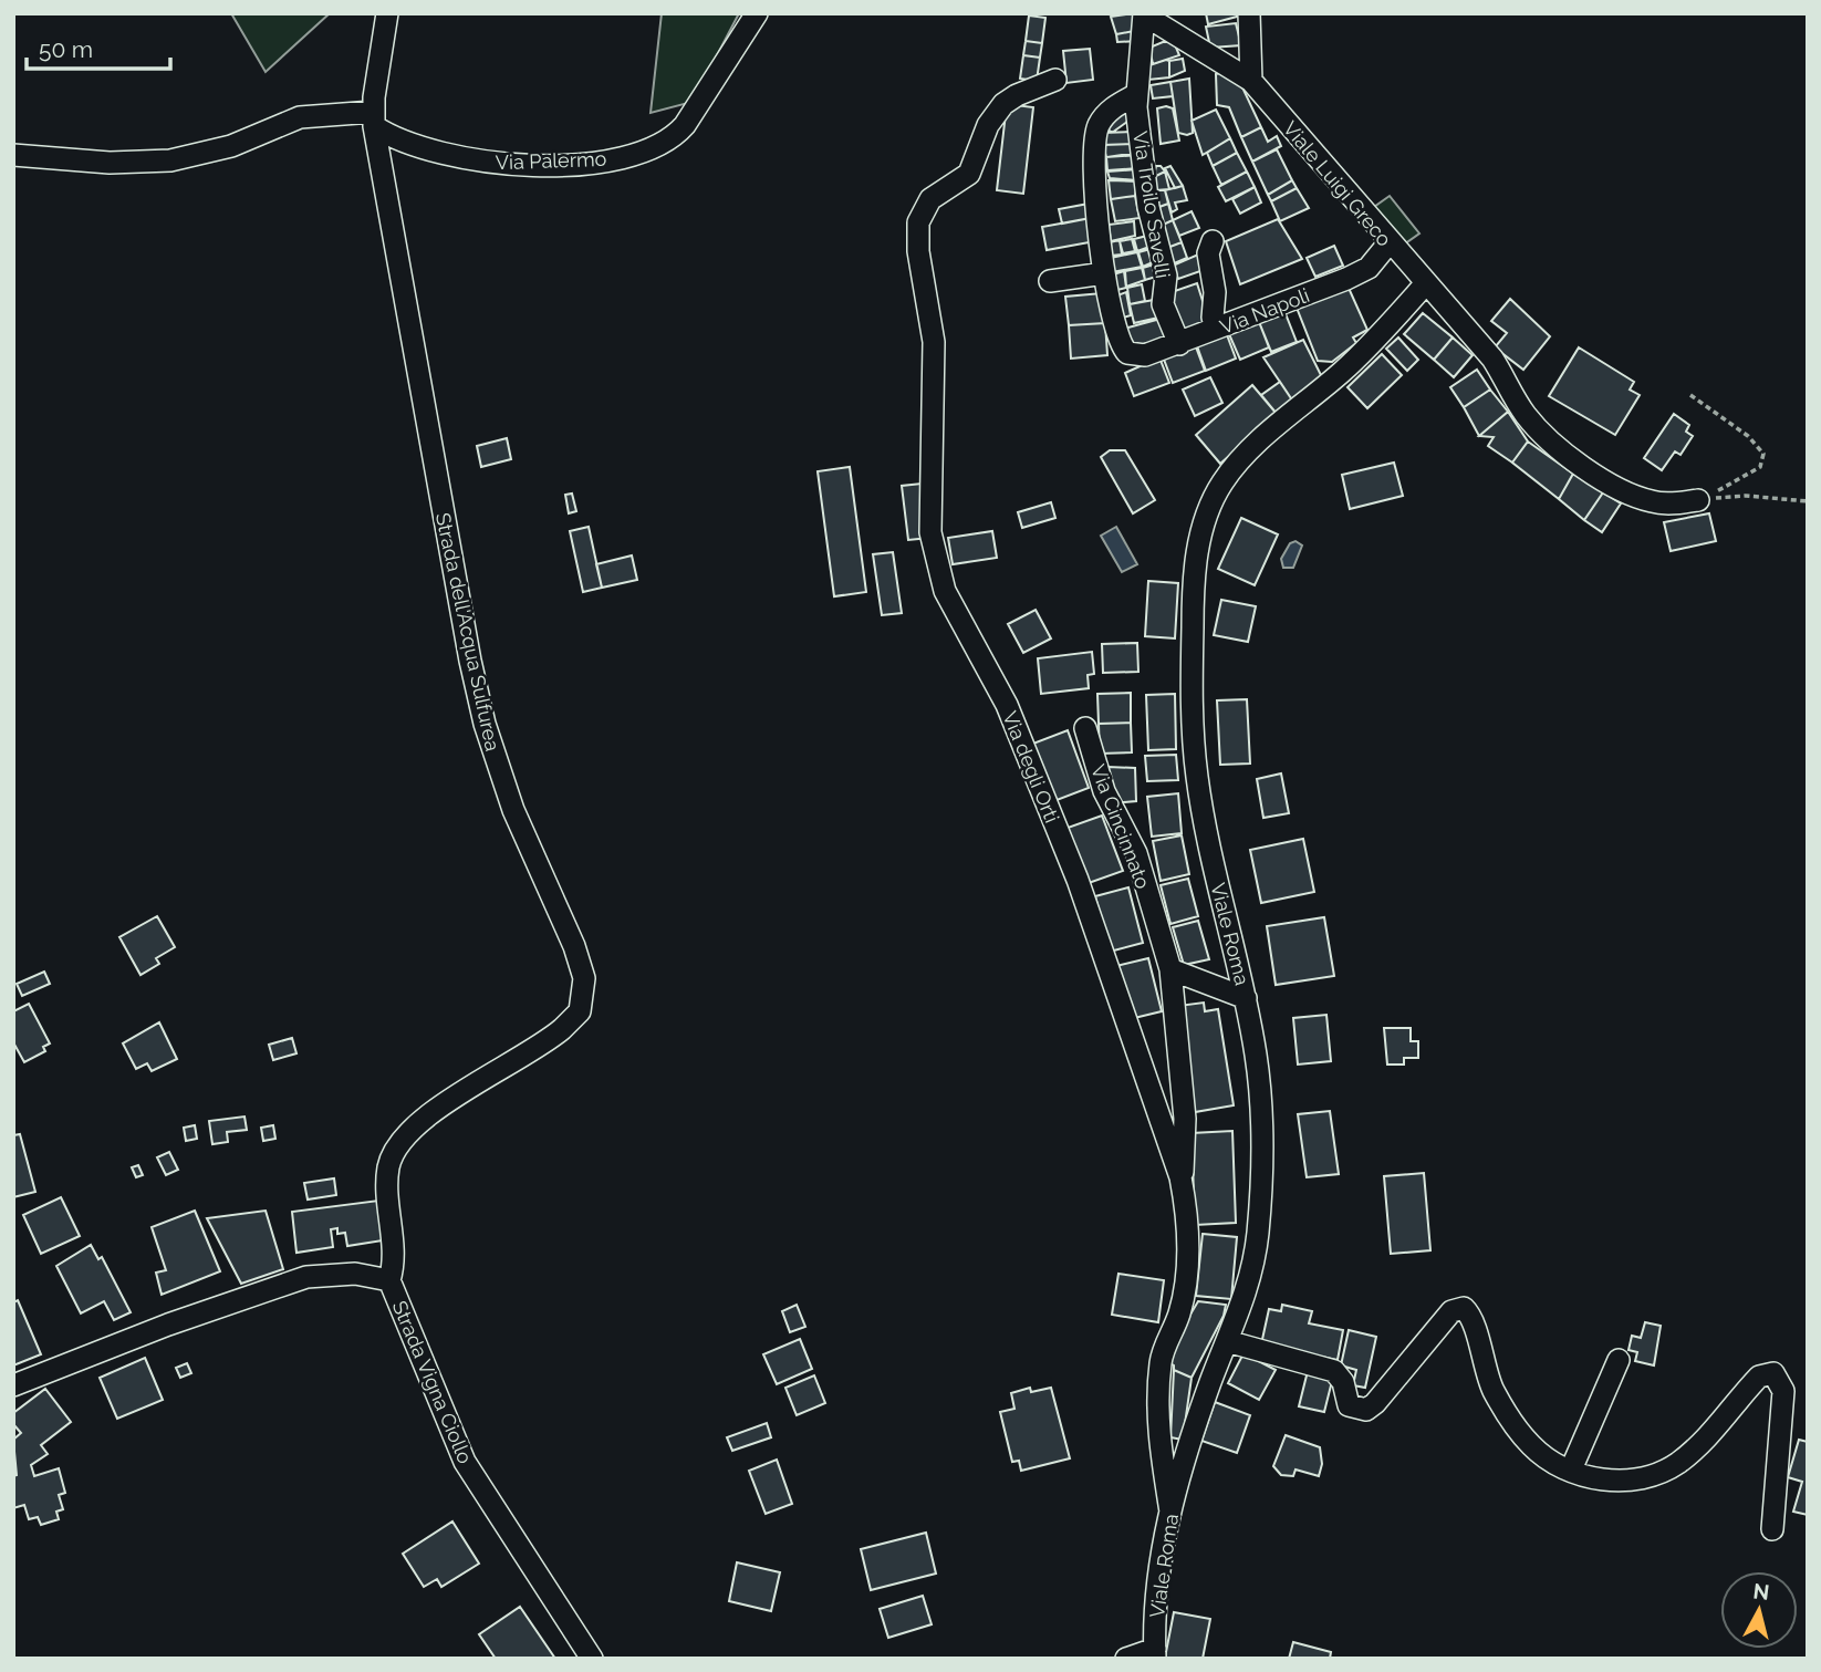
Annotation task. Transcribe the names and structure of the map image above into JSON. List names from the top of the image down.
{
  "streets": {
    "street": [
      "Via Palermo",
      "Viale Luigi Greco",
      "Via Troilo Savelli",
      "Via Napoli",
      "Strada dell'Acqua Sulfurea",
      "Via degli Orti",
      "Via Cincinnato",
      "Viale Roma",
      "Strada Vigna Ciollo"
    ]
  },
  "crossings": [
    ["Via Palermo", "Strada dell'Acqua Sulfurea"],
    ["Viale Luigi Greco", "Via Troilo Savelli"],
    ["Viale Luigi Greco", "Via Napoli"],
    ["Viale Luigi Greco", "Viale Roma"],
    ["Via Troilo Savelli", "Via Napoli"],
    ["Strada dell'Acqua Sulfurea", "Strada Vigna Ciollo"],
    ["Via degli Orti", "Via Cincinnato"],
    ["Via degli Orti", "Viale Roma"]
  ],
  "scale_bar": "50 m",
  "north": "top"
}
